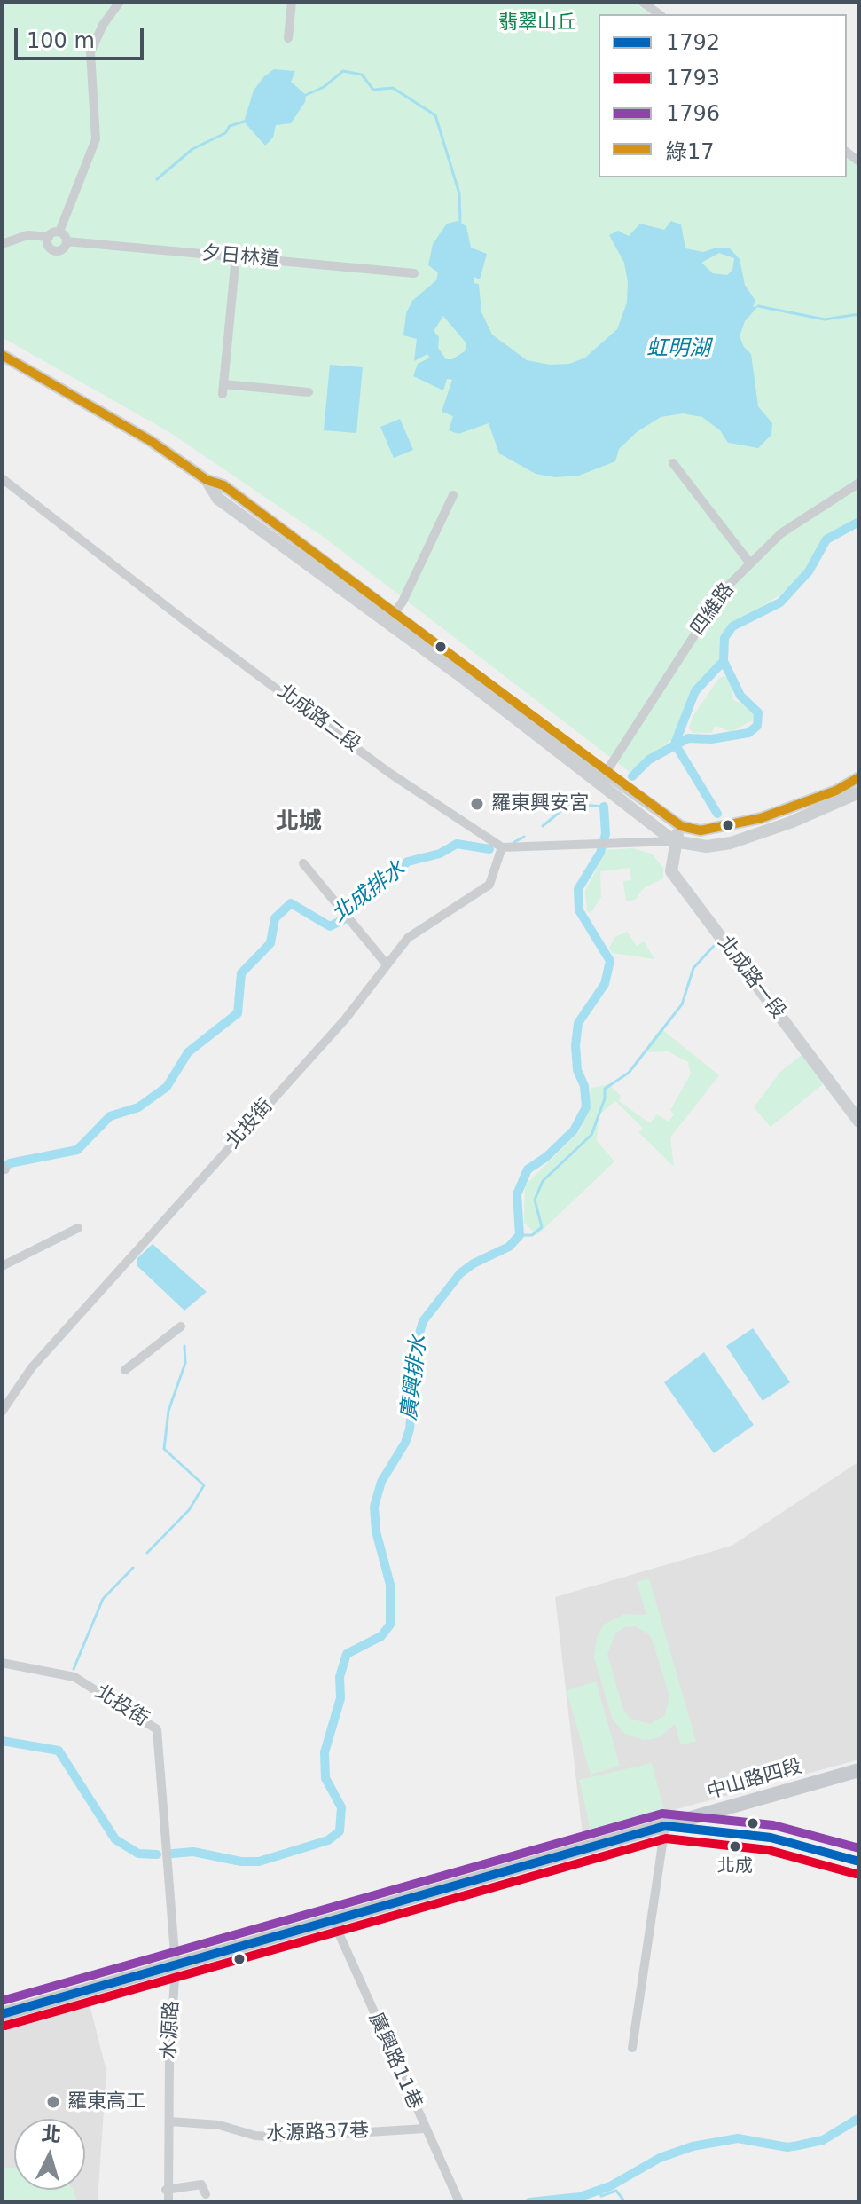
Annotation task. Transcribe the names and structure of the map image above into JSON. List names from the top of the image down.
{
  "streets": {
    "main road": ["中山路四段"],
    "street": [
      "夕日林道",
      "四維路",
      "北成路二段",
      "北成路一段",
      "北投街",
      "水源路",
      "廣興路11巷",
      "水源路37巷"
    ]
  },
  "crossings": [
    ["北成路二段", "北投街"],
    ["北投街", "水源路"],
    ["中山路四段", "水源路"],
    ["中山路四段", "廣興路11巷"],
    ["水源路", "水源路37巷"],
    ["廣興路11巷", "水源路37巷"]
  ],
  "districts": ["北城"],
  "water": ["虹明湖", "北成排水", "廣興排水"],
  "parks": ["翡翠山丘"],
  "places": ["羅東興安宮", "北成", "羅東高工"],
  "lines": [
    "transit line 綠17",
    "transit line 1796",
    "transit line 1792",
    "transit line 1793"
  ],
  "legend": [
    "1792",
    "1793",
    "1796",
    "綠17"
  ],
  "scale_bar": "100 m",
  "north": "top"
}
